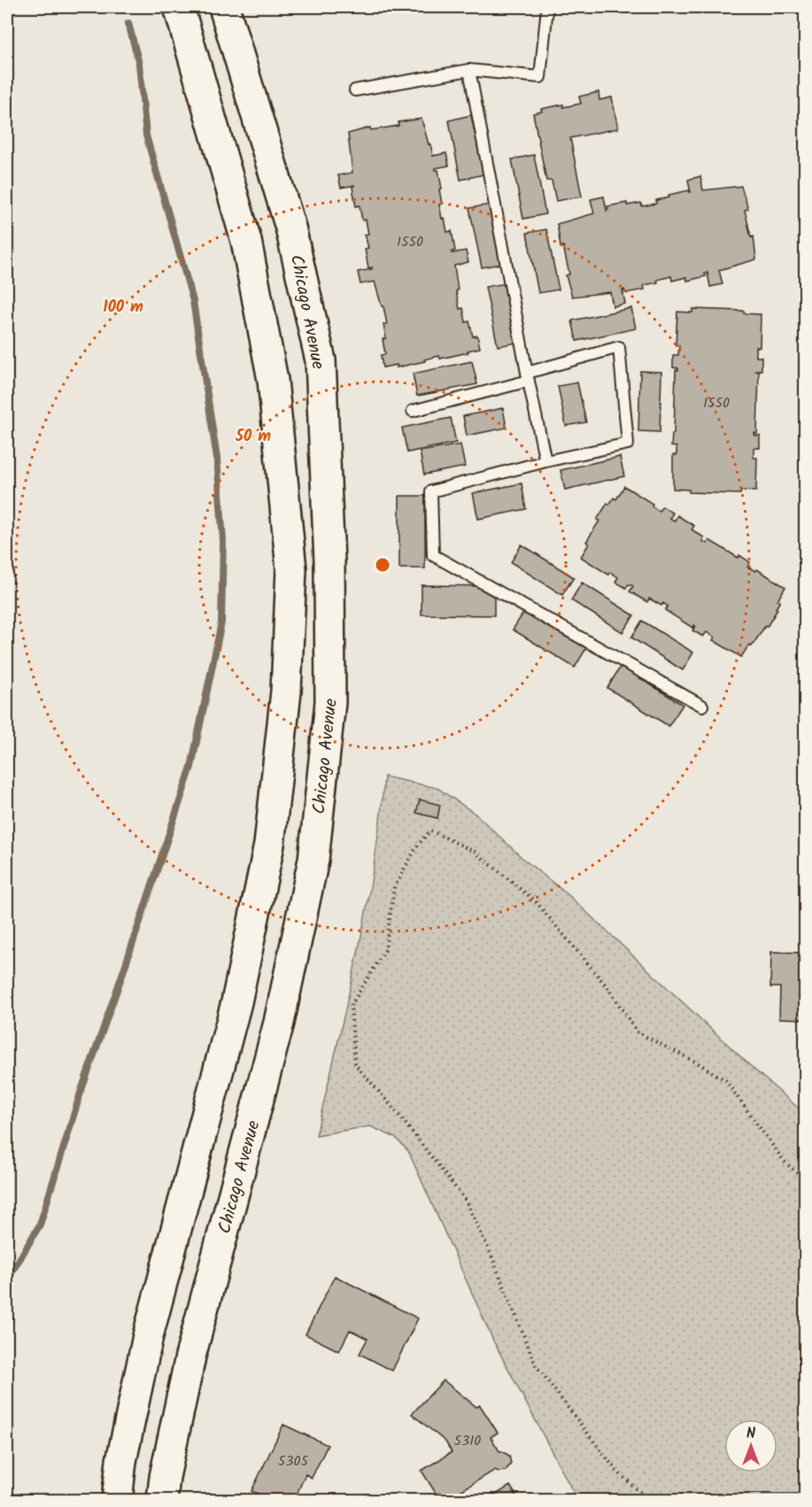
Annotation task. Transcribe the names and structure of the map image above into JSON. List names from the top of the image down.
{
  "streets": {
    "main road": ["Chicago Avenue"]
  },
  "house_numbers": [
    "1550",
    "1550",
    "5310",
    "5305"
  ],
  "north": "top",
  "rings": ["100 m", "50 m"]
}
